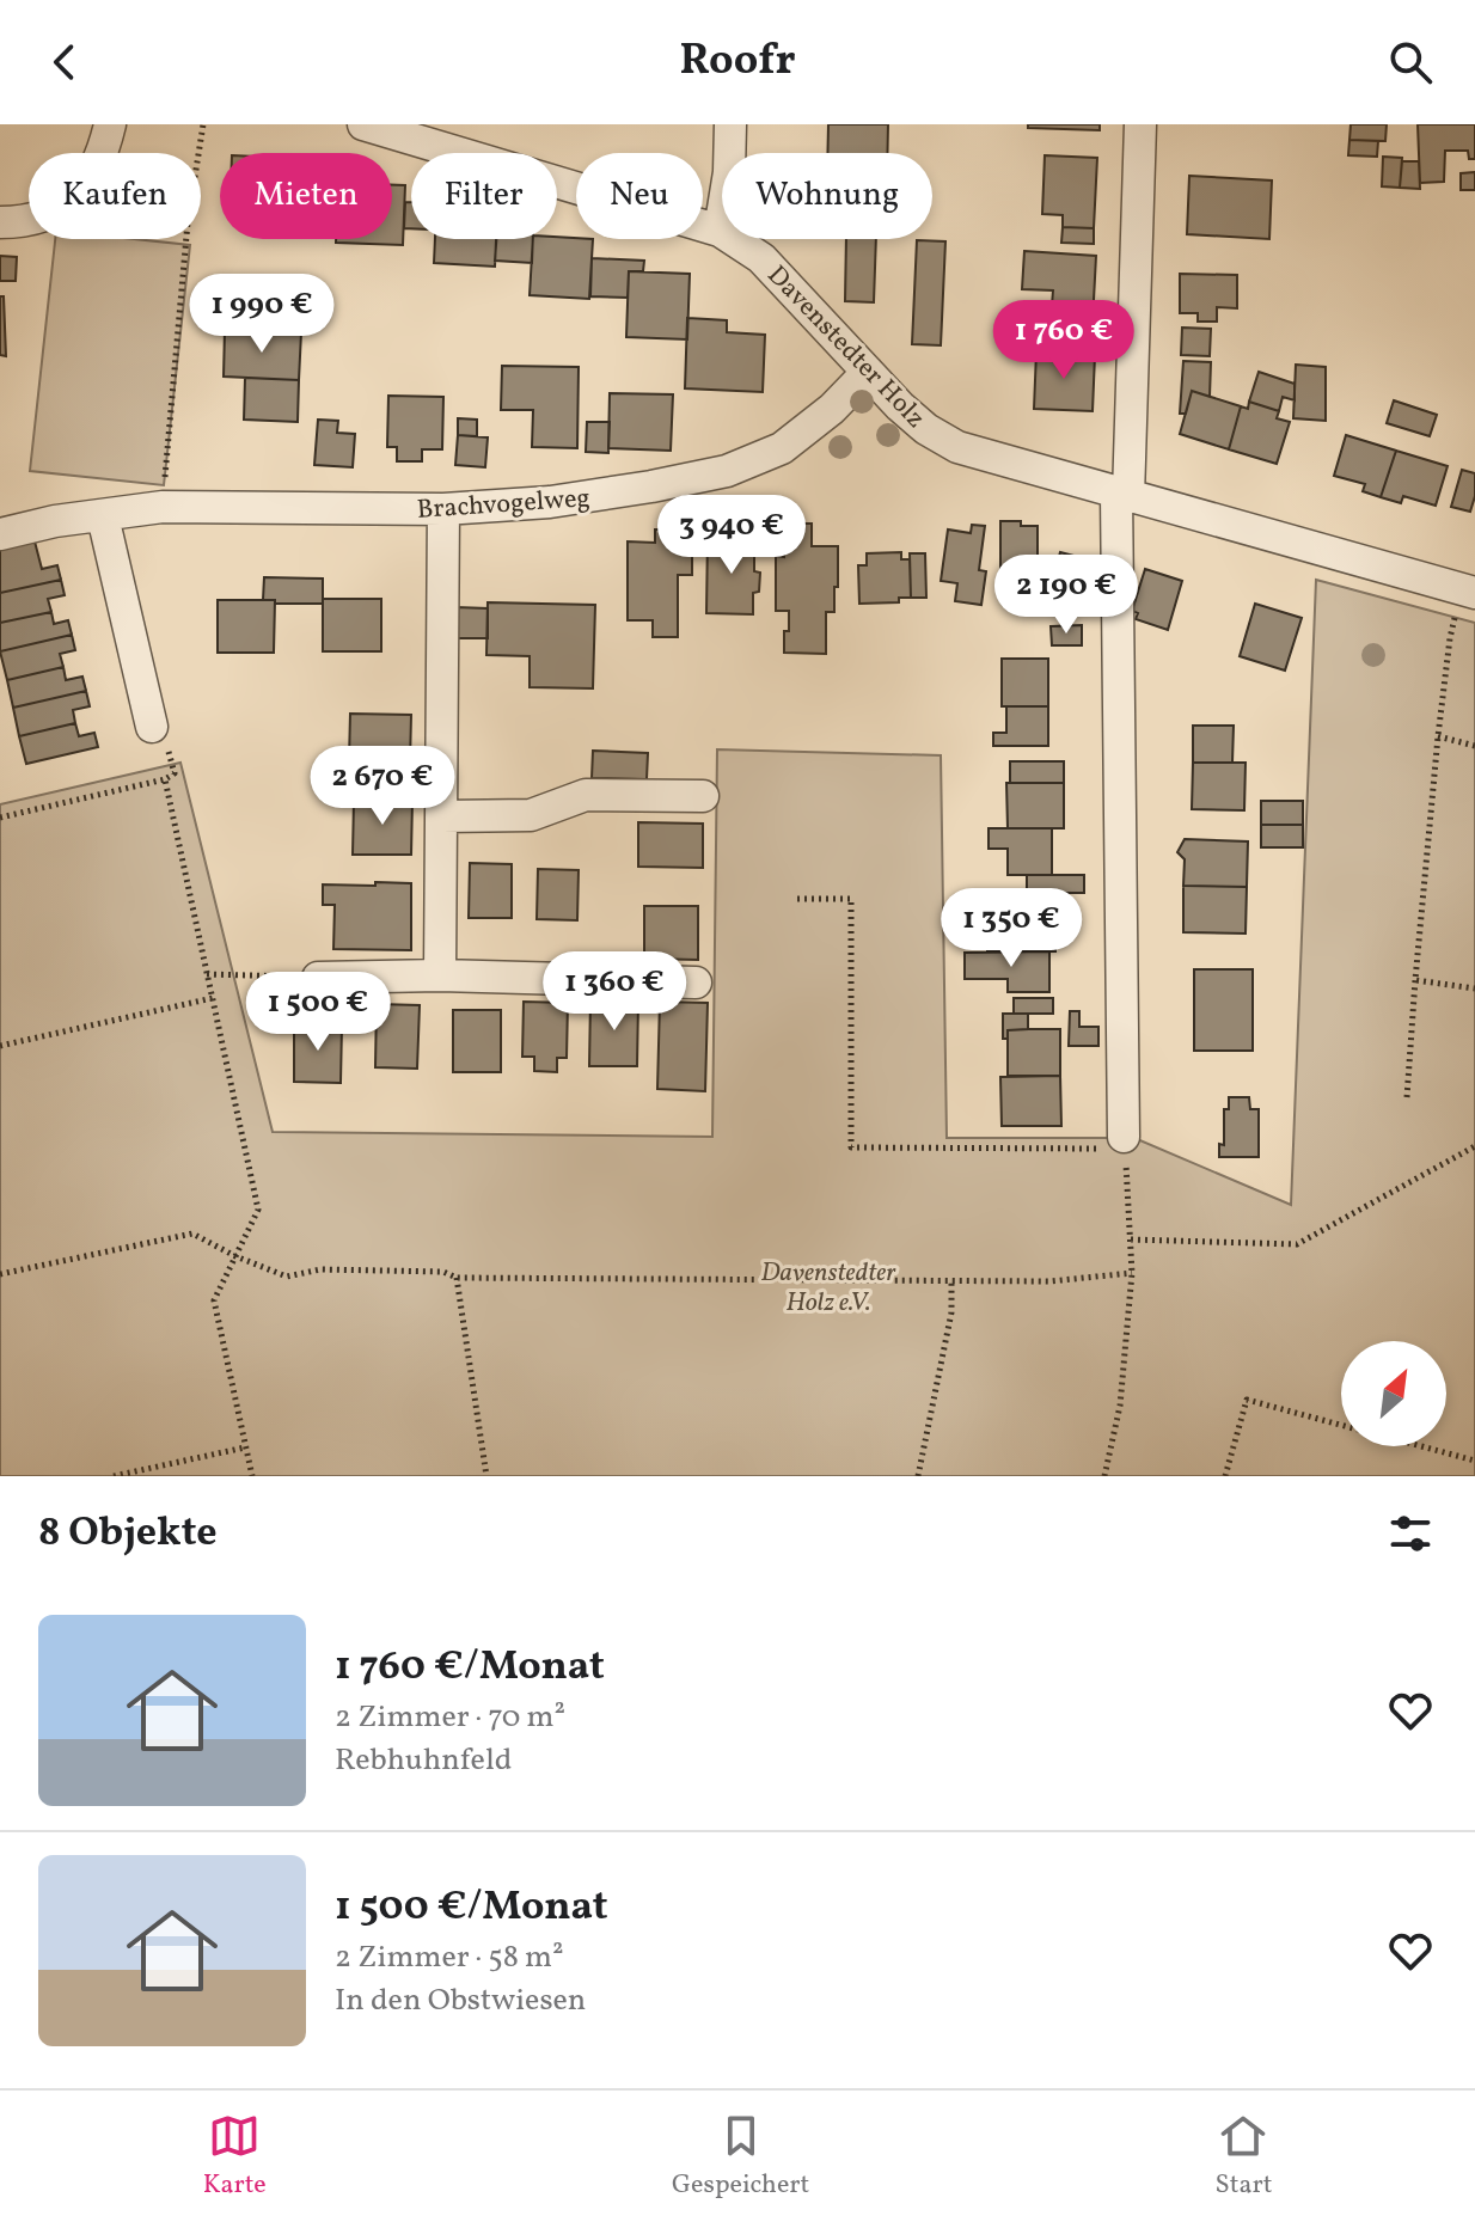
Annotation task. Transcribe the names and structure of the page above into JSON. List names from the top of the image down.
{
  "streets": {
    "street": ["Davenstedter Holz", "Brachvogelweg"]
  },
  "crossings": [
    ["Davenstedter Holz", "Brachvogelweg"]
  ],
  "parks": ["Davenstedter Holz e.V."],
  "north": "top right",
  "page": {
    "header": "Roofr",
    "chip": [
      "Kaufen",
      "Mieten",
      "Filter",
      "Neu",
      "Wohnung"
    ],
    "price": [
      "1 990 €",
      "1 760 €",
      "3 940 €",
      "2 190 €",
      "2 670 €",
      "1 350 €",
      "1 360 €",
      "1 500 €"
    ],
    "heading": "8 Objekte",
    "list": [
      {
        "name": "1 760 €/Monat",
        "note": "2 Zimmer · 70 m² · Rebhuhnfeld"
      },
      {
        "name": "1 500 €/Monat",
        "note": "2 Zimmer · 58 m² · In den Obstwiesen"
      }
    ],
    "tabs": ["Karte", "Gespeichert", "Start"]
  }
}
